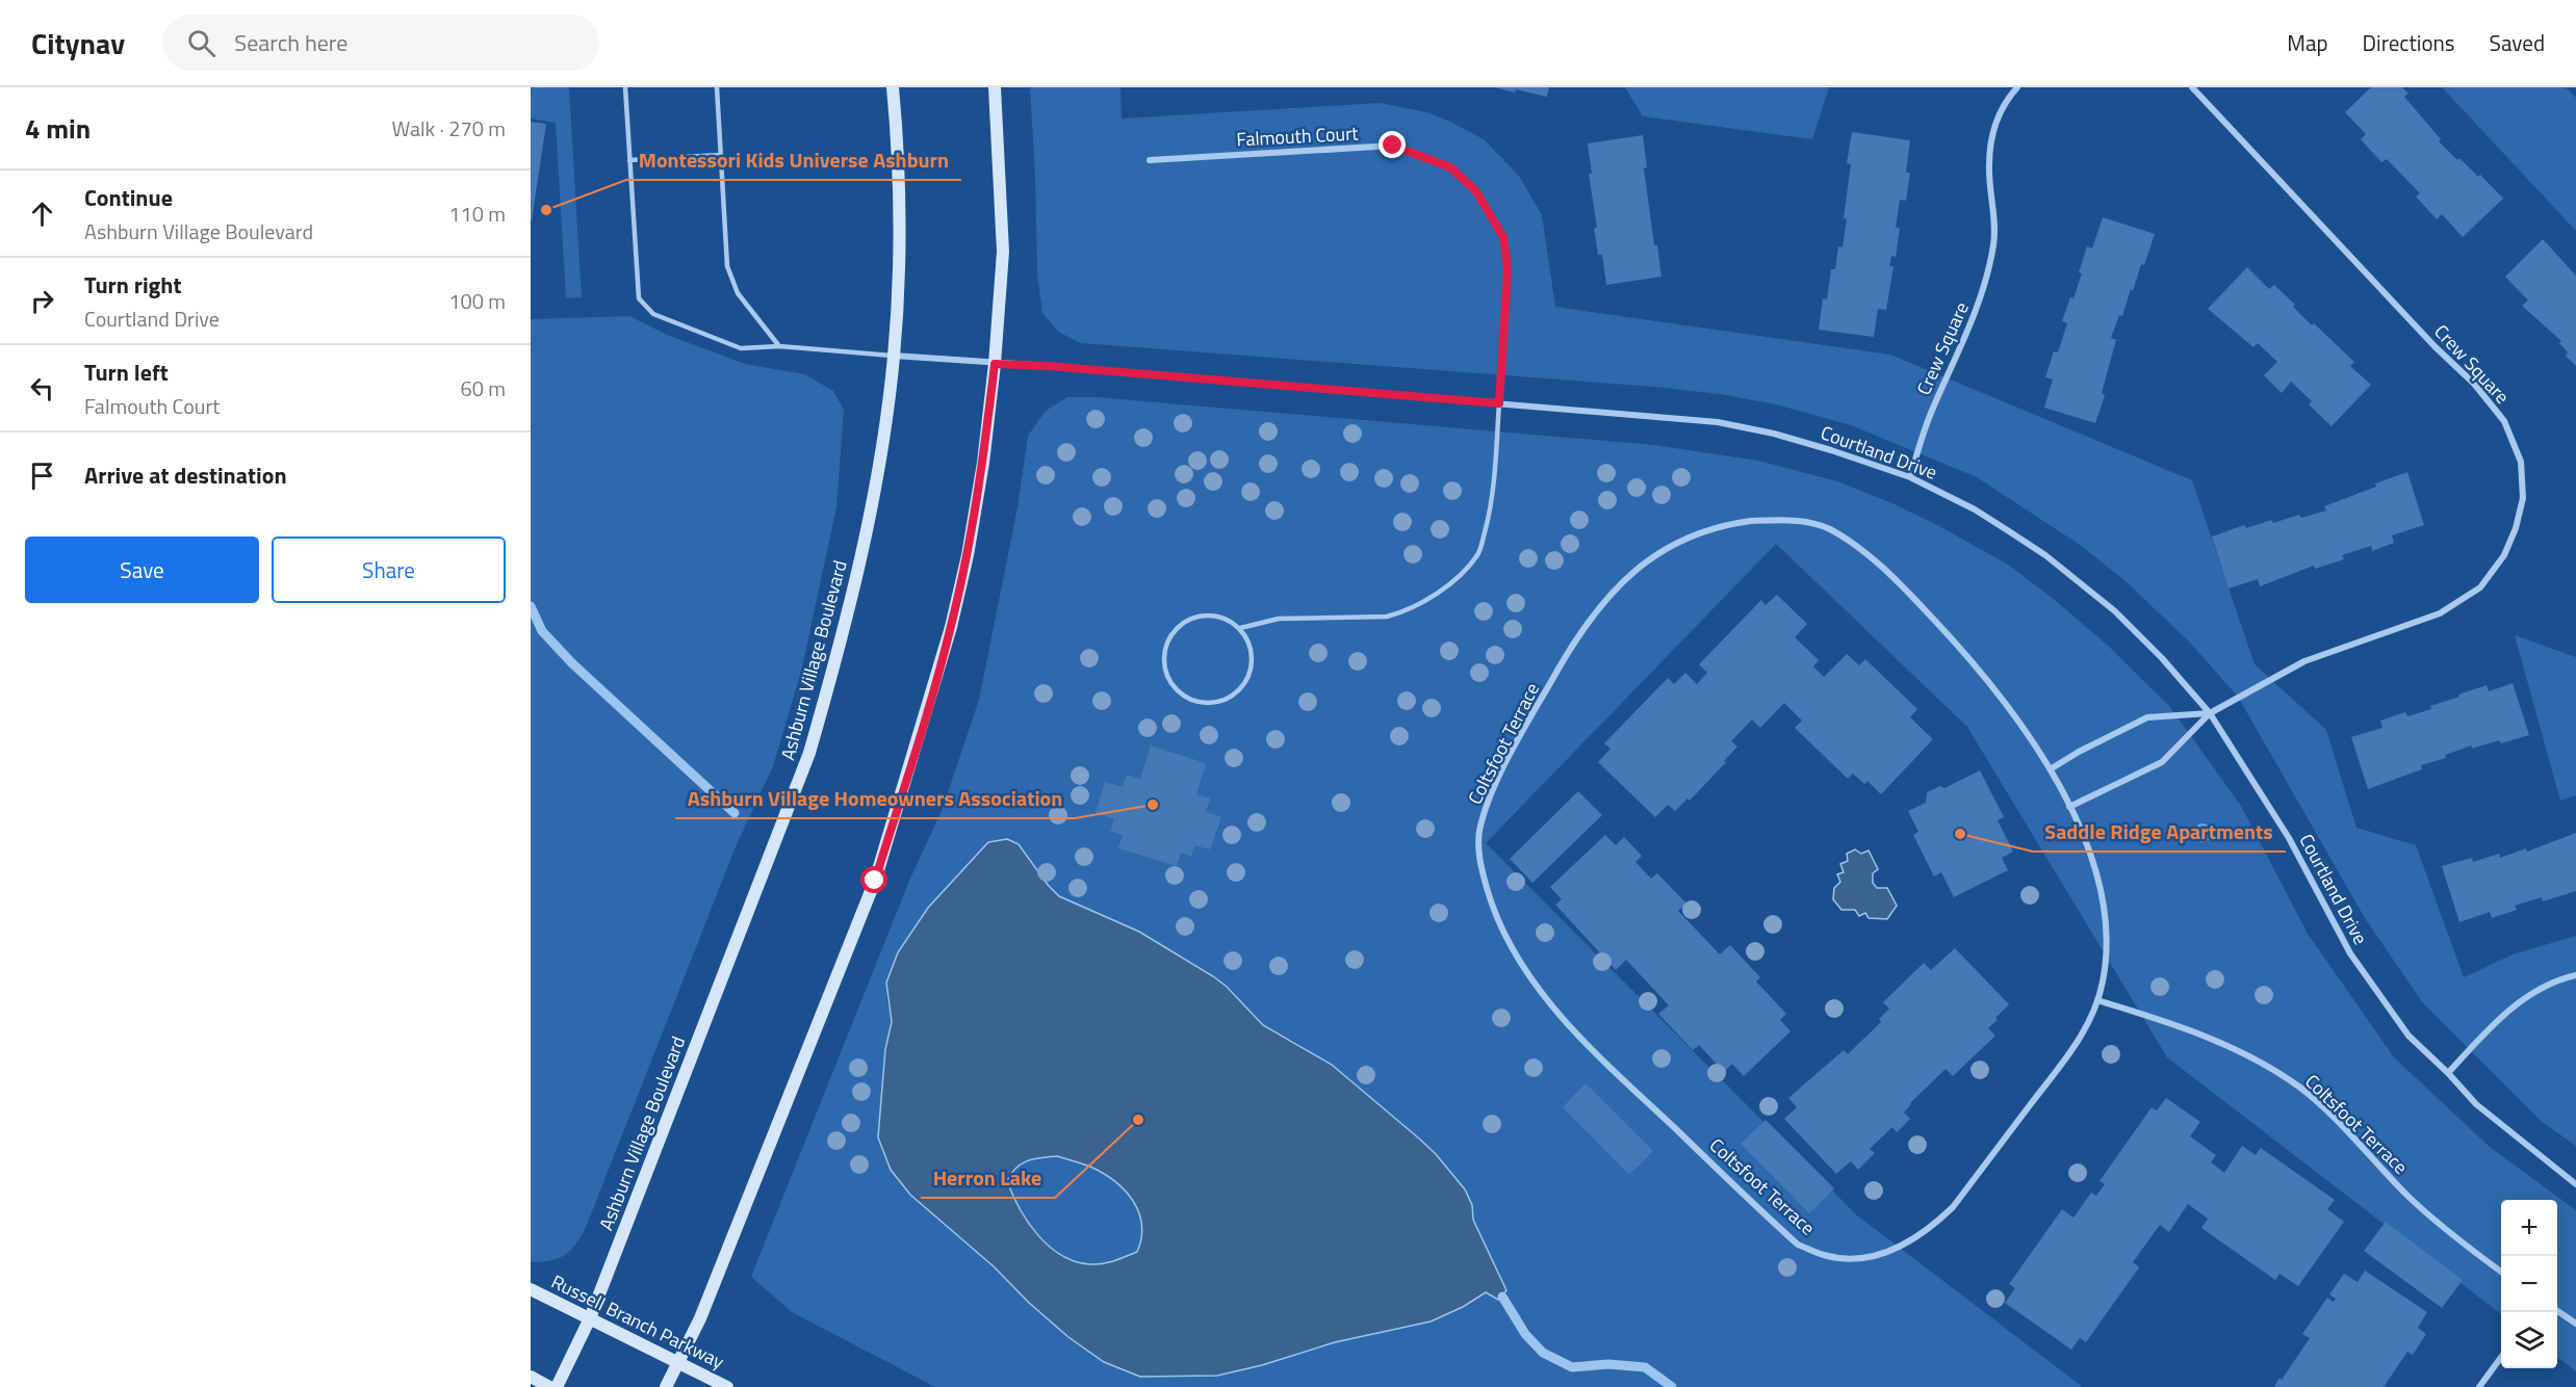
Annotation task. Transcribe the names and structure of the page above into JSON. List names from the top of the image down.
{
  "streets": {
    "main road": ["Ashburn Village Boulevard", "Russell Branch Parkway"],
    "street": [
      "Falmouth Court",
      "Crew Square",
      "Courtland Drive",
      "Coltsfoot Terrace"
    ]
  },
  "crossings": [
    ["Falmouth Court", "Courtland Drive"],
    ["Crew Square", "Courtland Drive"],
    ["Courtland Drive", "Ashburn Village Boulevard"],
    ["Ashburn Village Boulevard", "Russell Branch Parkway"]
  ],
  "places": [
    "Montessori Kids Universe Ashburn",
    "Ashburn Village Homeowners Association",
    "Saddle Ridge Apartments",
    "Herron Lake"
  ],
  "page": {
    "header": "Citynav",
    "search": "Search here",
    "nav": ["Map", "Directions", "Saved"],
    "heading": ["4 min", "Walk · 270 m"],
    "list": [
      ["Continue", "Ashburn Village Boulevard", "110 m"],
      ["Turn right", "Courtland Drive", "100 m"],
      ["Turn left", "Falmouth Court", "60 m"],
      "Arrive at destination"
    ],
    "buttons": ["Save", "Share"],
    "map_buttons": ["+", "−"]
  }
}
